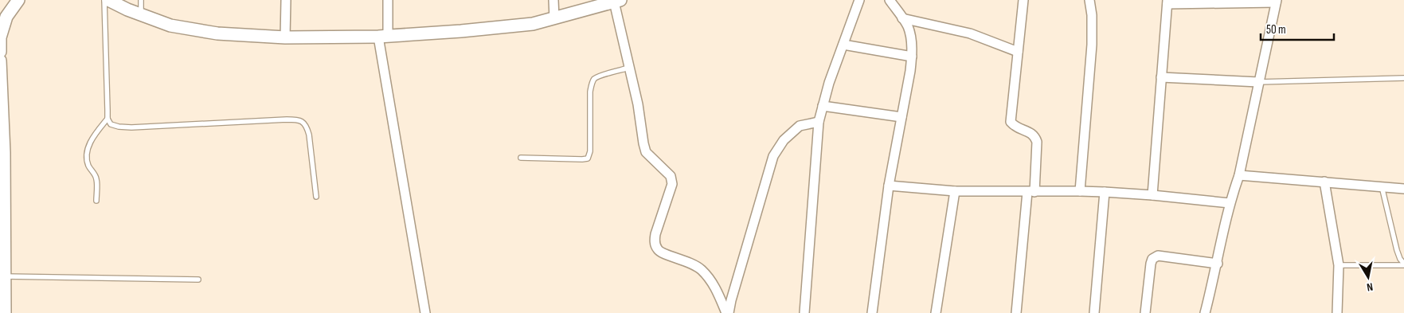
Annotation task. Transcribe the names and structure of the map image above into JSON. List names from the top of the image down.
{
  "scale_bar": "50 m",
  "north": "bottom"
}
